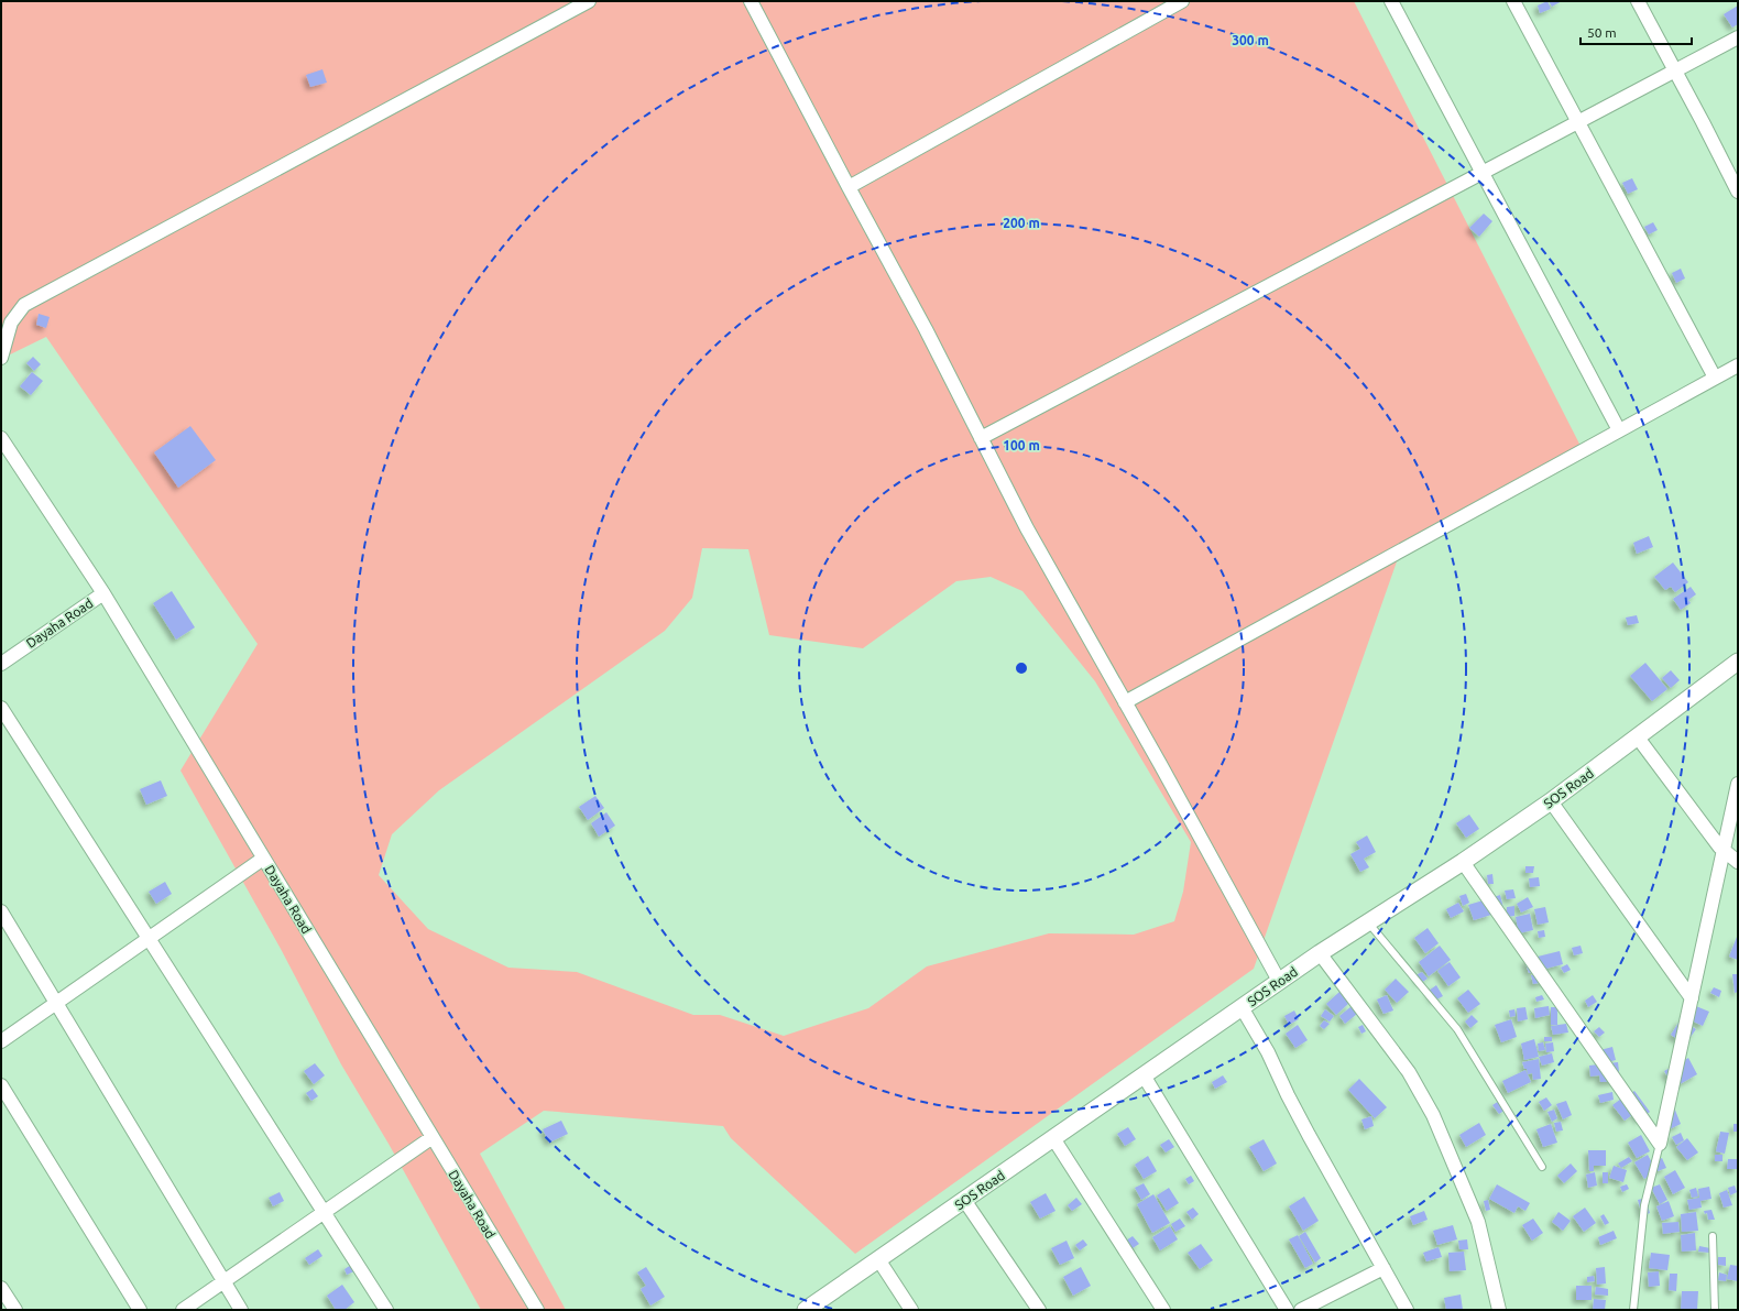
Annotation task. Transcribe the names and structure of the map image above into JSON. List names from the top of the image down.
{
  "streets": {
    "street": ["Dayaha Road", "SOS Road"]
  },
  "scale_bar": "50 m",
  "rings": ["300 m", "200 m", "100 m"]
}
